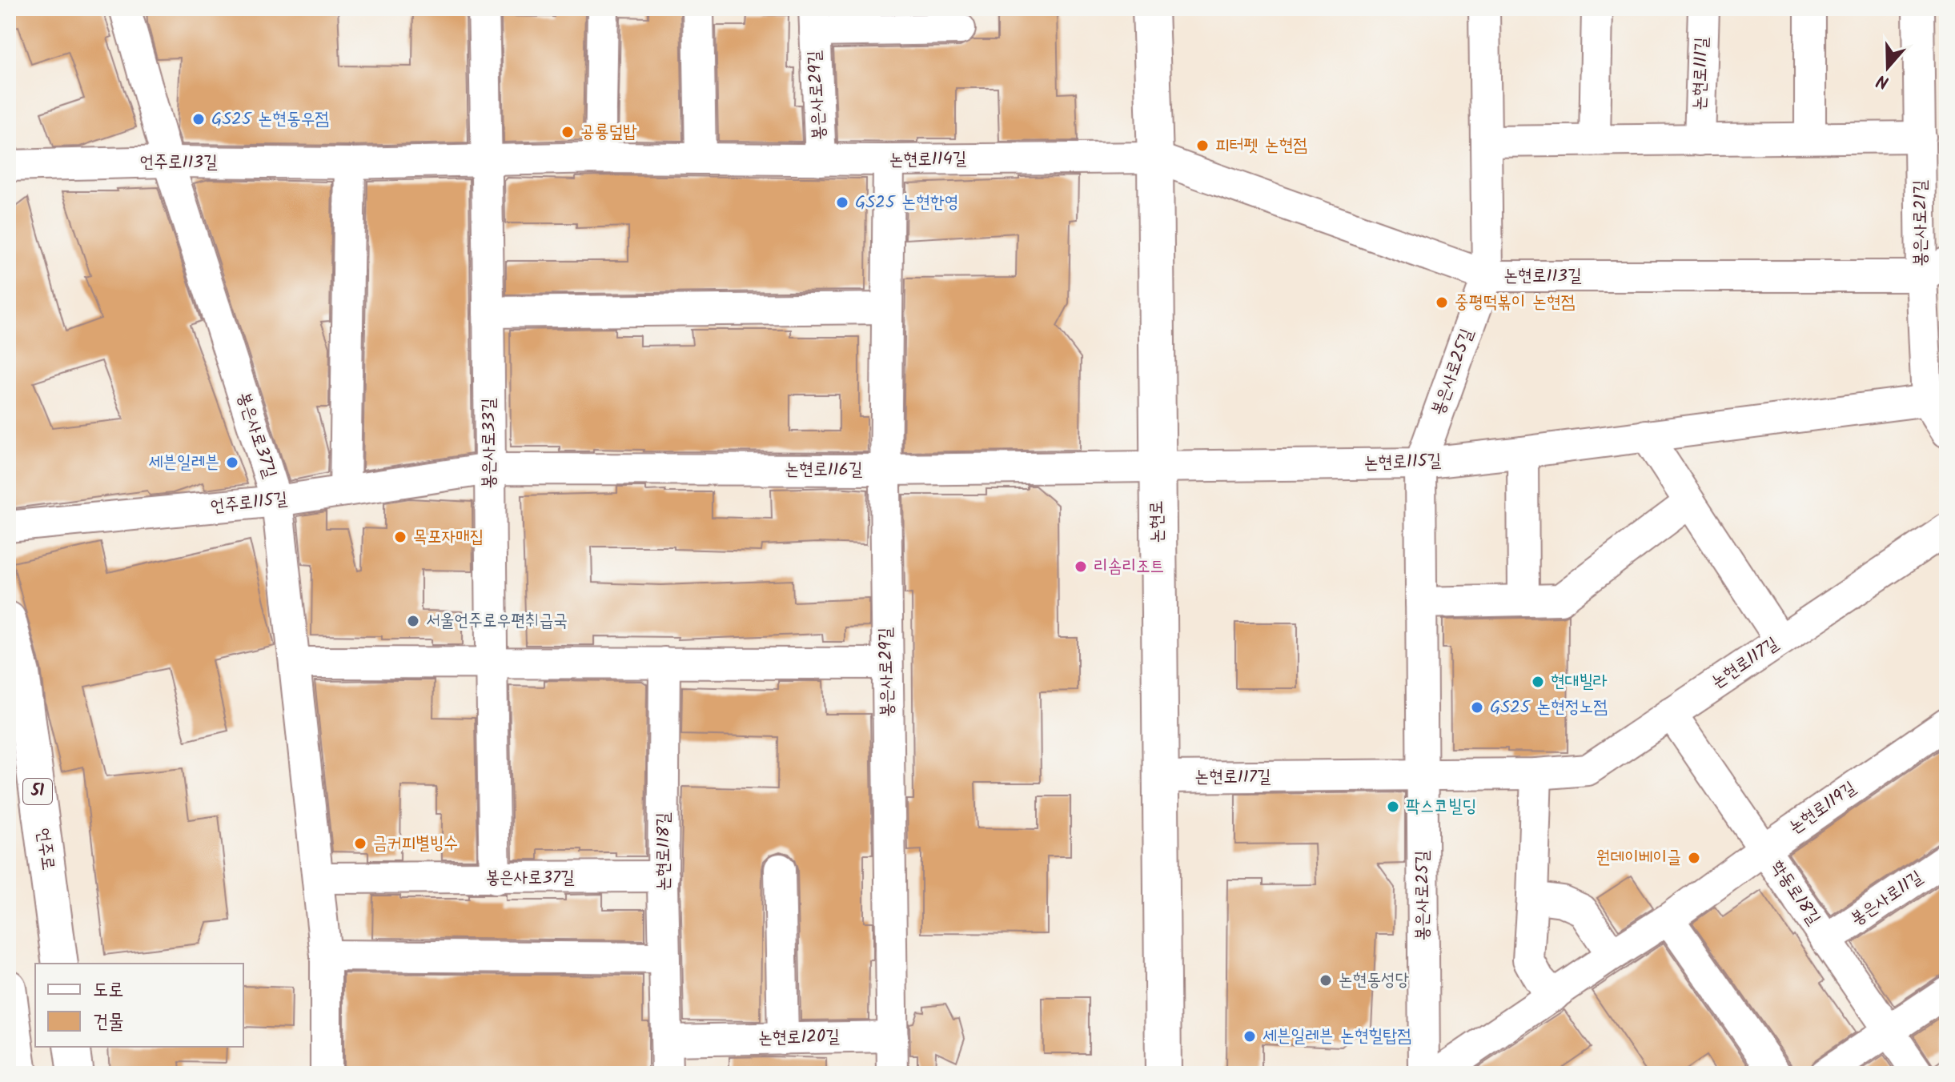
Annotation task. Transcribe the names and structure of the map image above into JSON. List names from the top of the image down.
{
  "streets": {
    "main road": ["논현로", "51", "언주로"],
    "street": [
      "논현로111길",
      "봉은사로29길",
      "논현로114길",
      "언주로113길",
      "봉은사로21길",
      "논현로113길",
      "봉은사로25길",
      "봉은사로37길",
      "봉은사로33길",
      "논현로115길",
      "논현로116길",
      "언주로115길",
      "논현로117길",
      "논현로119길",
      "논현로118길",
      "학동로18길",
      "봉은사로11길",
      "논현로120길"
    ]
  },
  "crossings": [
    ["봉은사로29길", "논현로114길"],
    ["봉은사로29길", "논현로116길"],
    ["봉은사로29길", "논현로120길"],
    ["논현로114길", "언주로113길"],
    ["논현로114길", "논현로113길"],
    ["논현로114길", "봉은사로33길"],
    ["논현로114길", "논현로"],
    ["언주로113길", "봉은사로37길"],
    ["언주로113길", "봉은사로33길"],
    ["봉은사로21길", "논현로113길"],
    ["봉은사로21길", "논현로115길"],
    ["논현로113길", "봉은사로25길"],
    ["논현로113길", "논현로"],
    ["봉은사로25길", "논현로115길"],
    ["봉은사로25길", "논현로117길"],
    ["봉은사로37길", "봉은사로33길"],
    ["봉은사로37길", "언주로115길"],
    ["봉은사로37길", "논현로118길"],
    ["봉은사로33길", "논현로116길"],
    ["봉은사로33길", "언주로115길"],
    ["논현로115길", "논현로116길"],
    ["논현로115길", "논현로"],
    ["논현로116길", "언주로115길"],
    ["논현로116길", "논현로"],
    ["논현로", "논현로117길"],
    ["논현로117길", "학동로18길"],
    ["논현로119길", "학동로18길"],
    ["논현로118길", "논현로120길"],
    ["학동로18길", "봉은사로11길"]
  ],
  "places": [
    "GS25 논현동우점",
    "공룡덮밥",
    "피터펫 논현점",
    "GS25 논현한영",
    "중평떡볶이 논현점",
    "세븐일레븐",
    "목포자매집",
    "리솜리조트",
    "서울언주로우편취급국",
    "현대빌라",
    "GS25 논현정노점",
    "팍스코빌딩",
    "금커피별빙수",
    "원데이베이글",
    "논현동성당",
    "세븐일레븐 논현힐탑점"
  ],
  "legend": ["도로", "건물"],
  "north": "bottom"
}
